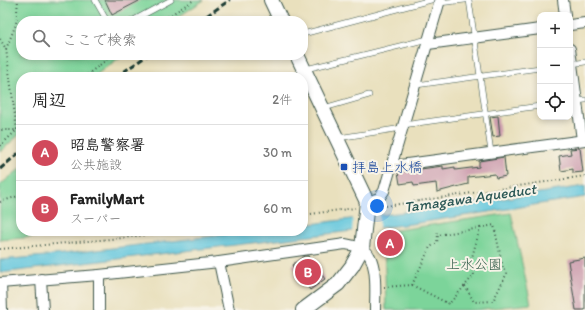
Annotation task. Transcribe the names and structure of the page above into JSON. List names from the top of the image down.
{
  "water": ["Tamagawa Aqueduct"],
  "parks": ["上水公園"],
  "places": {
    "transit": ["拝島上水橋"]
  },
  "page": {
    "map_buttons": ["+", "−"],
    "search": "ここで検索",
    "heading": ["周辺", "2件"],
    "list": [
      {
        "mark": "A",
        "name": "昭島警察署",
        "note": "公共施設",
        "value": "30 m"
      },
      {
        "mark": "B",
        "name": "FamilyMart",
        "note": "スーパー",
        "value": "60 m"
      }
    ],
    "pins": ["A", "B"]
  }
}
